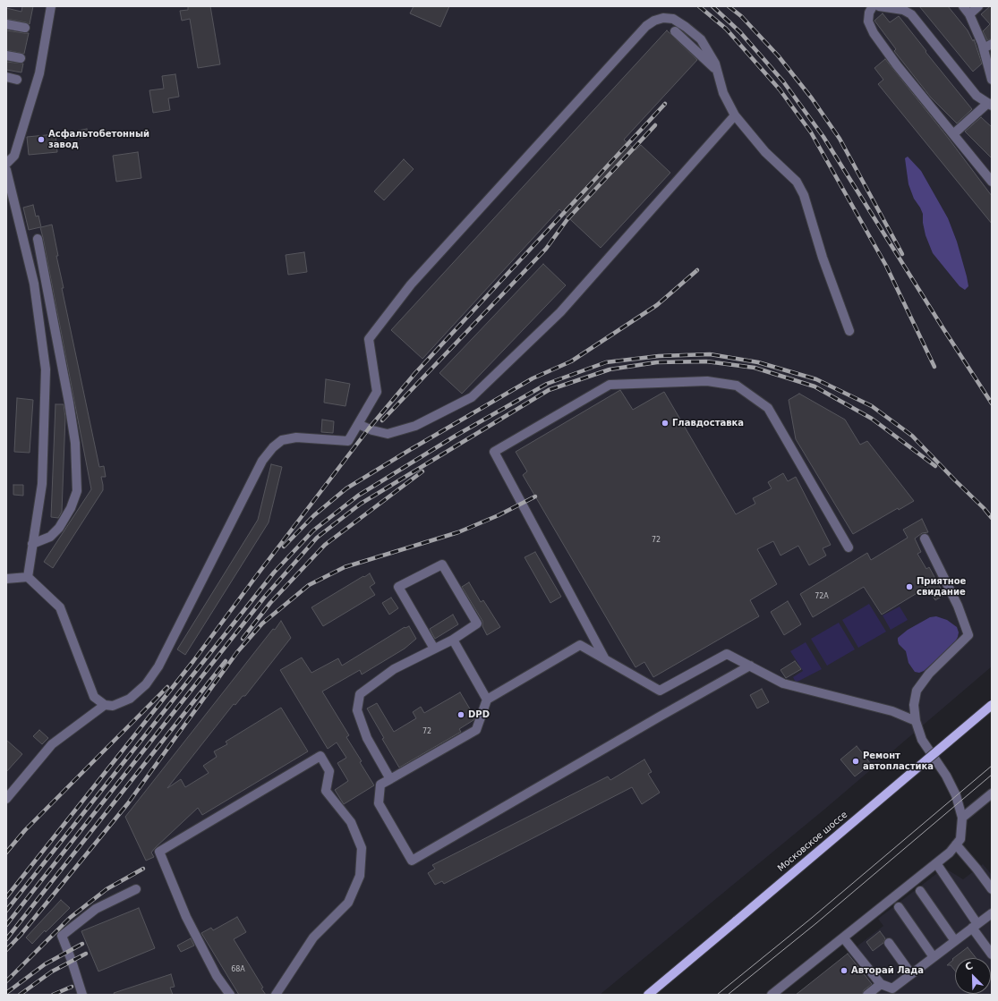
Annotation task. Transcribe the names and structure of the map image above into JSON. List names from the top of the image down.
{
  "streets": {
    "main road": ["Московское шоссе"]
  },
  "places": [
    "Асфальтобетонный завод",
    "Главдоставка",
    "Приятное свидание",
    "DPD",
    "Ремонт автопластика",
    "Авторай Лада"
  ],
  "house_numbers": [
    "72",
    "72А",
    "72",
    "68А"
  ],
  "north": "top left"
}
